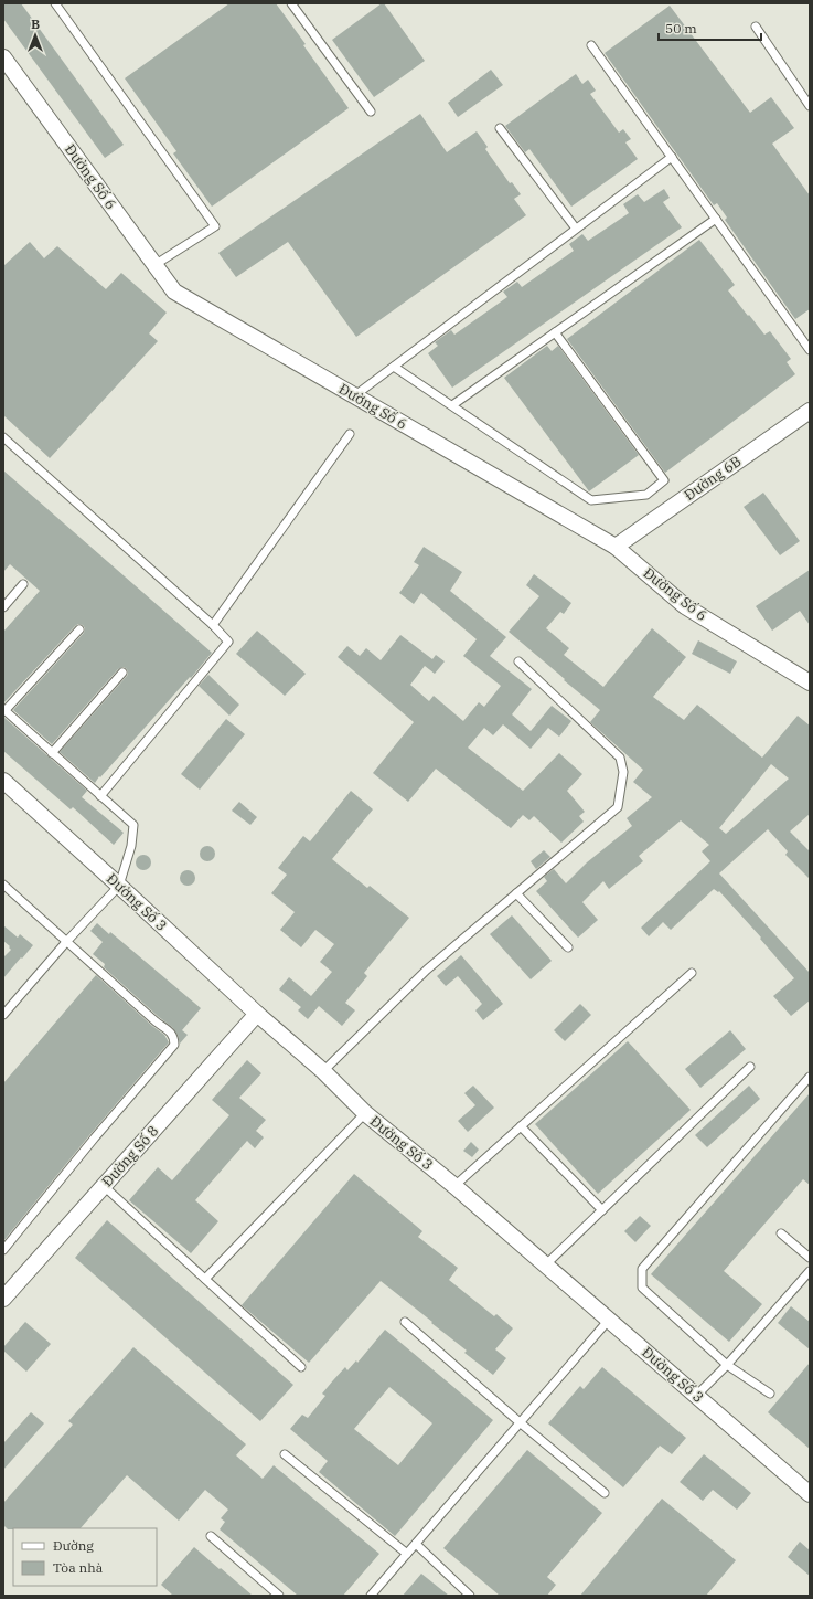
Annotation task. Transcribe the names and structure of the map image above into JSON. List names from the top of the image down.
{
  "streets": {
    "street": [
      "Đường Số 6",
      "Đường 6B",
      "Đường Số 3",
      "Đường Số 8"
    ]
  },
  "crossings": [
    ["Đường Số 6", "Đường 6B"],
    ["Đường Số 3", "Đường Số 8"]
  ],
  "legend": ["Đường", "Tòa nhà"],
  "scale_bar": "50 m",
  "north": "top"
}
